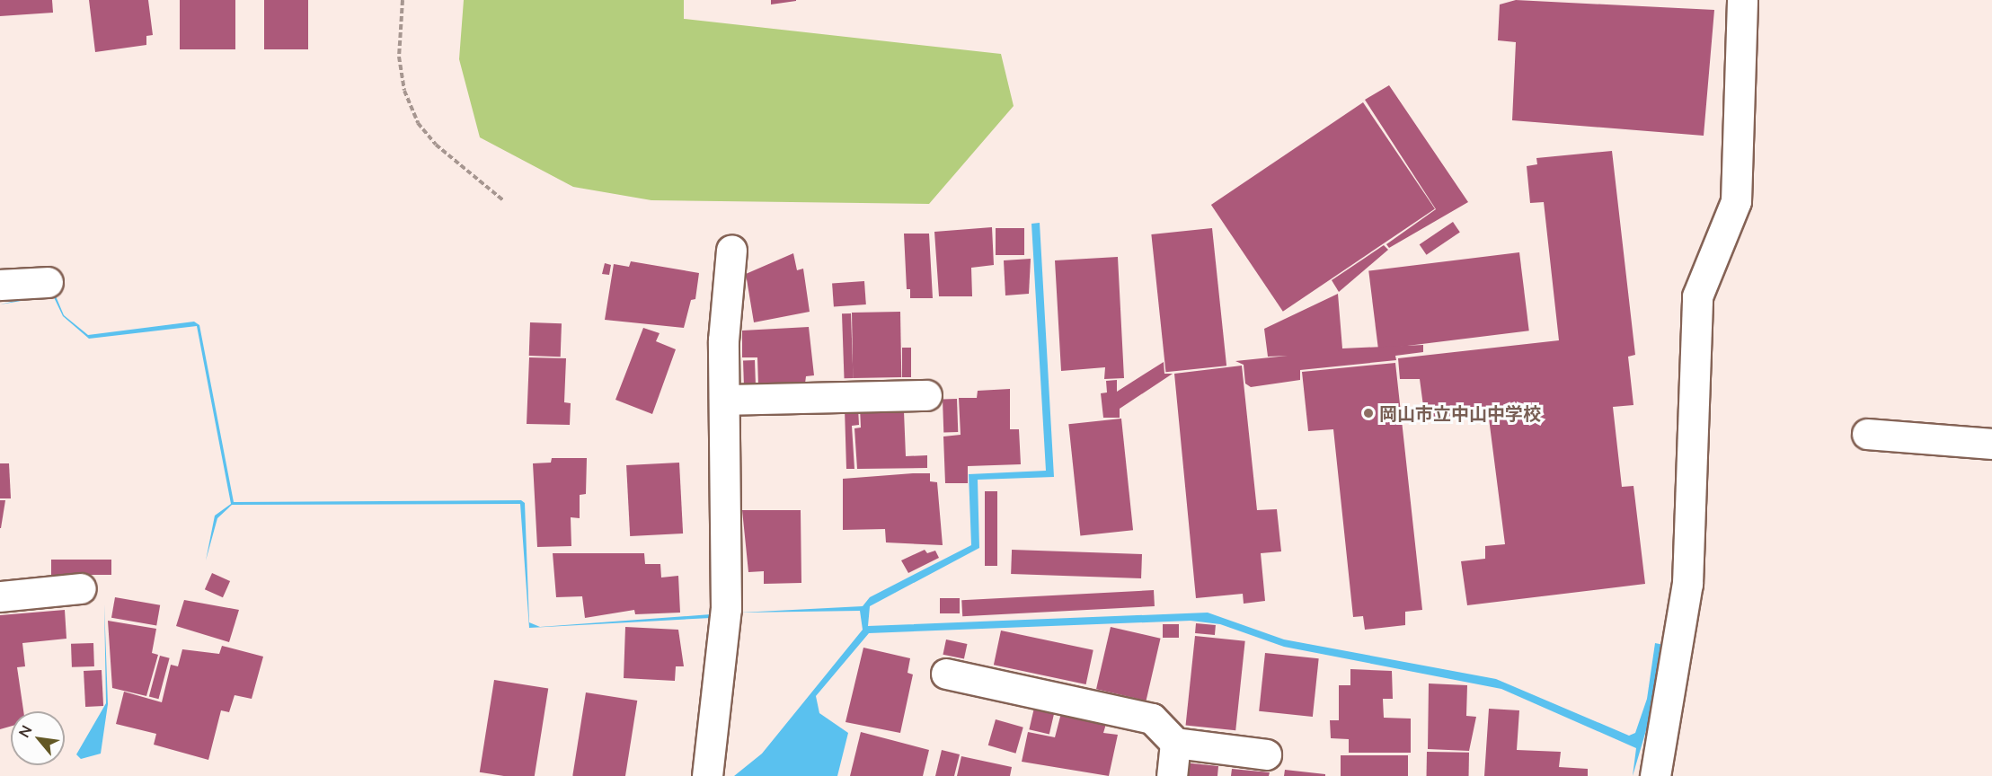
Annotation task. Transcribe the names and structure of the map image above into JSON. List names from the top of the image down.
{
  "places": ["岡山市立中山中学校"],
  "north": "top left"
}
